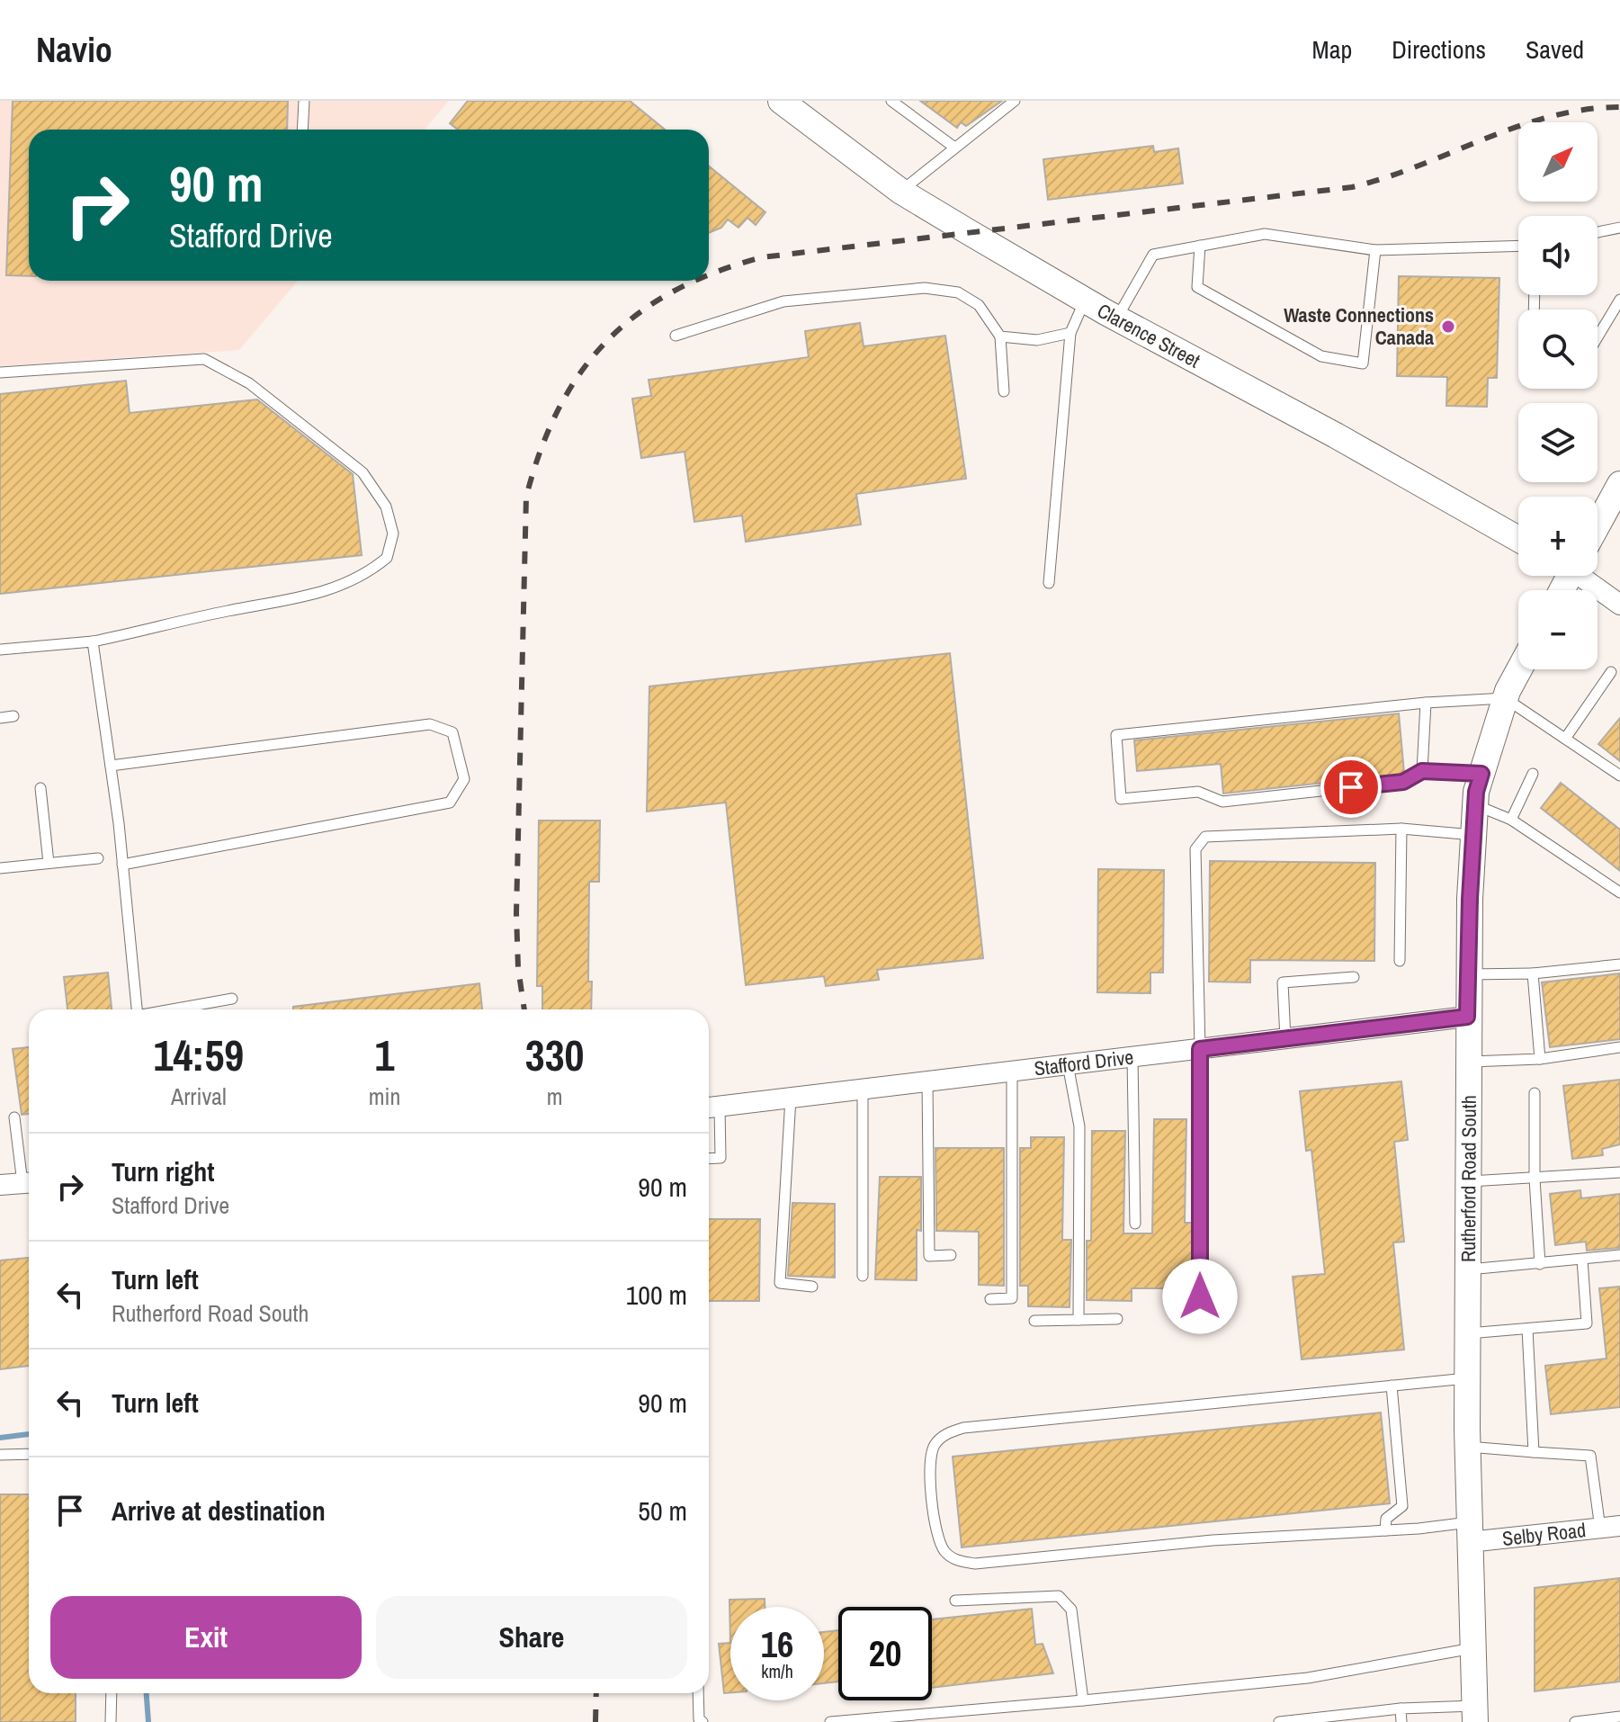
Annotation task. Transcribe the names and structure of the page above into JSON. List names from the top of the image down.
{
  "streets": {
    "street": [
      "Clarence Street",
      "Stafford Drive",
      "Rutherford Road South",
      "Selby Road"
    ]
  },
  "crossings": [
    ["Stafford Drive", "Rutherford Road South"],
    ["Rutherford Road South", "Selby Road"]
  ],
  "places": ["Waste Connections Canada"],
  "north": "top right",
  "page": {
    "header": "Navio",
    "nav": ["Map", "Directions", "Saved"],
    "map_buttons": ["+", "−"],
    "turn": ["90 m", "Stafford Drive"],
    "eta": [
      "14:59",
      "Arrival",
      "1",
      "min",
      "330",
      "m"
    ],
    "list": [
      {
        "name": "Turn right",
        "note": "Stafford Drive",
        "value": "90 m"
      },
      {
        "name": "Turn left",
        "note": "Rutherford Road South",
        "value": "100 m"
      },
      {
        "name": "Turn left",
        "value": "90 m"
      },
      {
        "name": "Arrive at destination",
        "value": "50 m"
      }
    ],
    "buttons": ["Exit", "Share"],
    "speed": "16 km/h",
    "limit": "20"
  }
}
